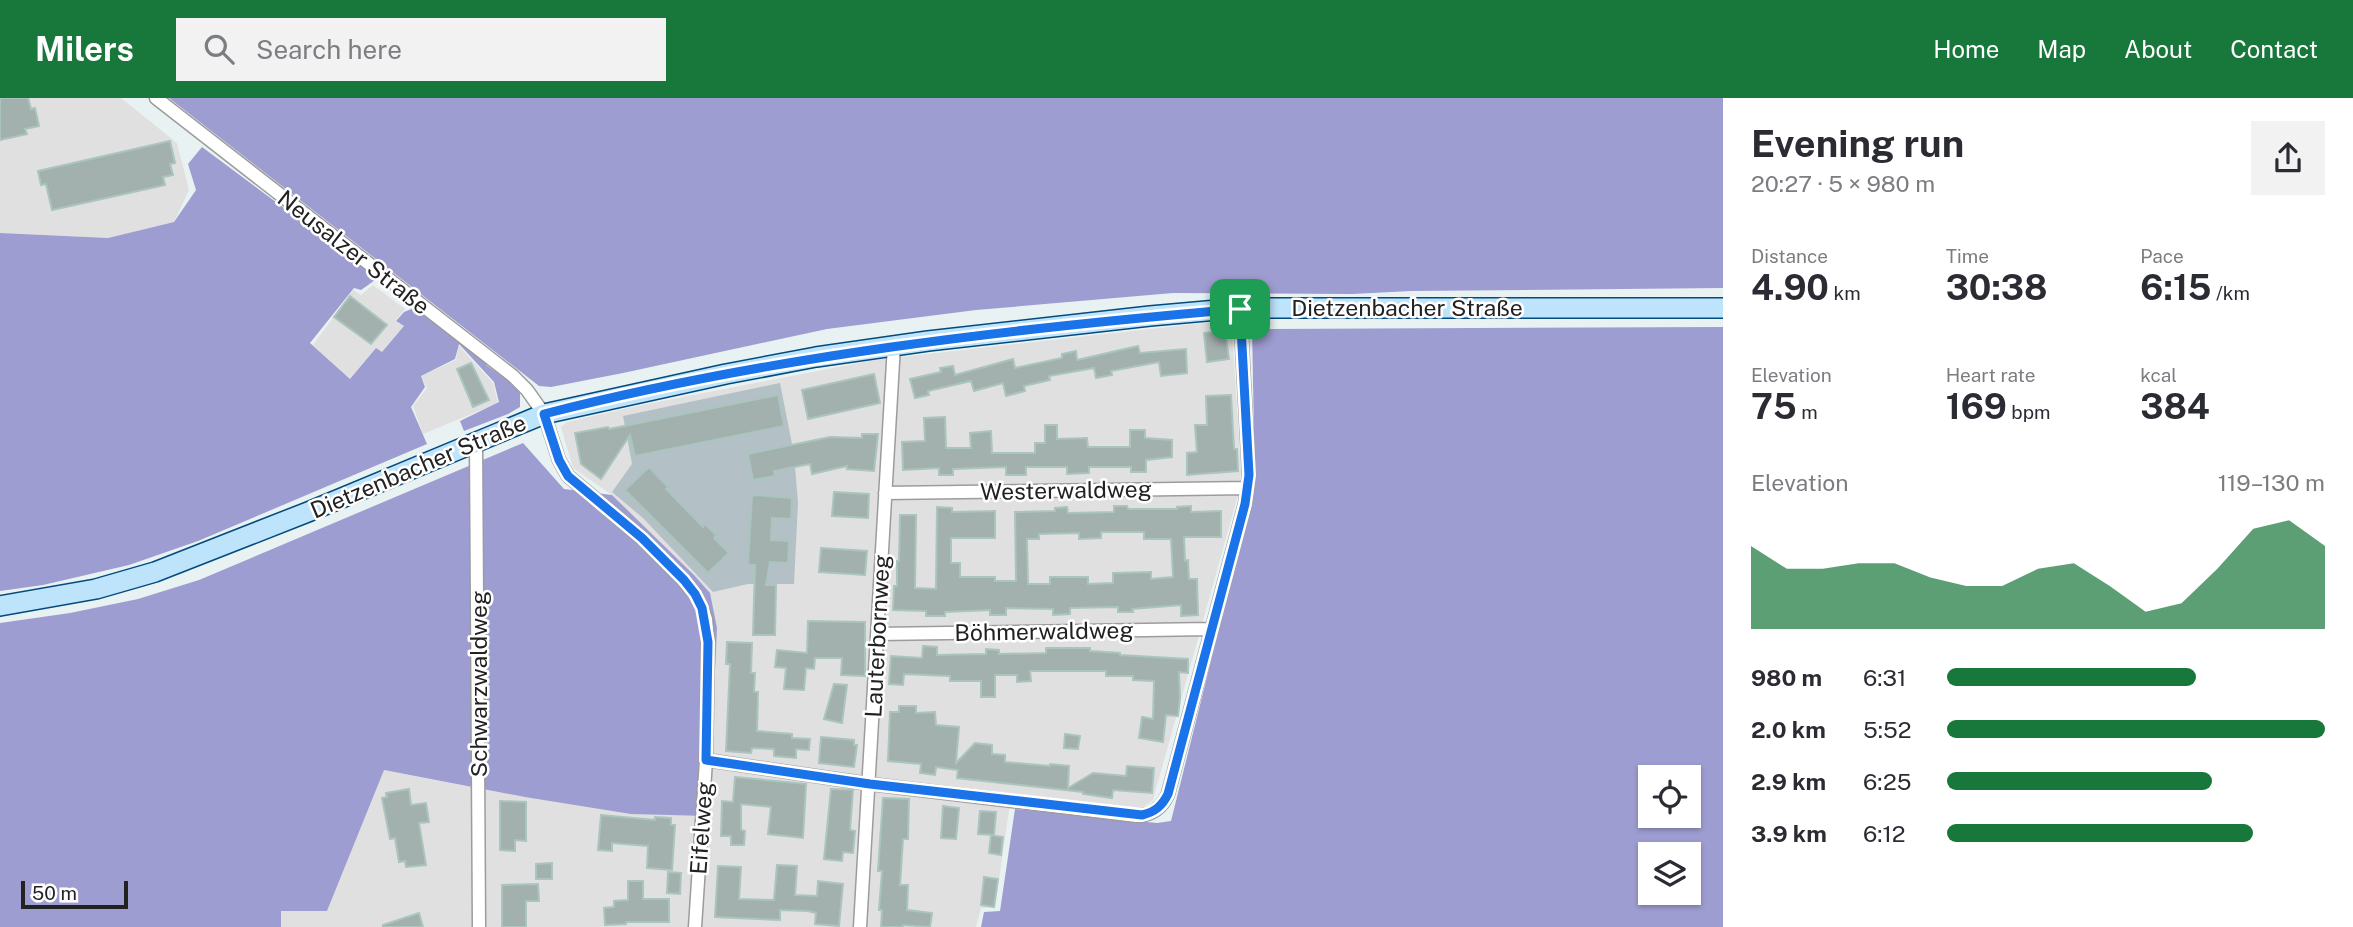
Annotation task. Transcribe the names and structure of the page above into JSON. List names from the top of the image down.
{
  "streets": {
    "main road": ["Dietzenbacher Straße"],
    "street": [
      "Neusalzer Straße",
      "Westerwaldweg",
      "Böhmerwaldweg",
      "Lauterbornweg",
      "Schwarzwaldweg",
      "Eifelweg"
    ]
  },
  "crossings": [
    ["Neusalzer Straße", "Dietzenbacher Straße"],
    ["Neusalzer Straße", "Eifelweg"],
    ["Dietzenbacher Straße", "Lauterbornweg"],
    ["Dietzenbacher Straße", "Schwarzwaldweg"],
    ["Dietzenbacher Straße", "Eifelweg"],
    ["Westerwaldweg", "Lauterbornweg"],
    ["Böhmerwaldweg", "Lauterbornweg"]
  ],
  "scale_bar": "50 m",
  "page": {
    "header": "Milers",
    "search": "Search here",
    "nav": [
      "Home",
      "Map",
      "About",
      "Contact"
    ],
    "heading": ["Evening run", "20:27 · 5 × 980 m"],
    "stats": [
      ["Distance", "4.90 km"],
      ["Time", "30:38"],
      ["Pace", "6:15 /km"],
      ["Elevation", "75 m"],
      ["Heart rate", "169 bpm"],
      ["kcal", "384"]
    ],
    "chart": ["Elevation", "119–130 m"],
    "list": [
      {
        "name": "980 m",
        "note": "6:31"
      },
      {
        "name": "2.0 km",
        "note": "5:52"
      },
      {
        "name": "2.9 km",
        "note": "6:25"
      },
      {
        "name": "3.9 km",
        "note": "6:12"
      }
    ],
    "scale": "50 m"
  }
}
